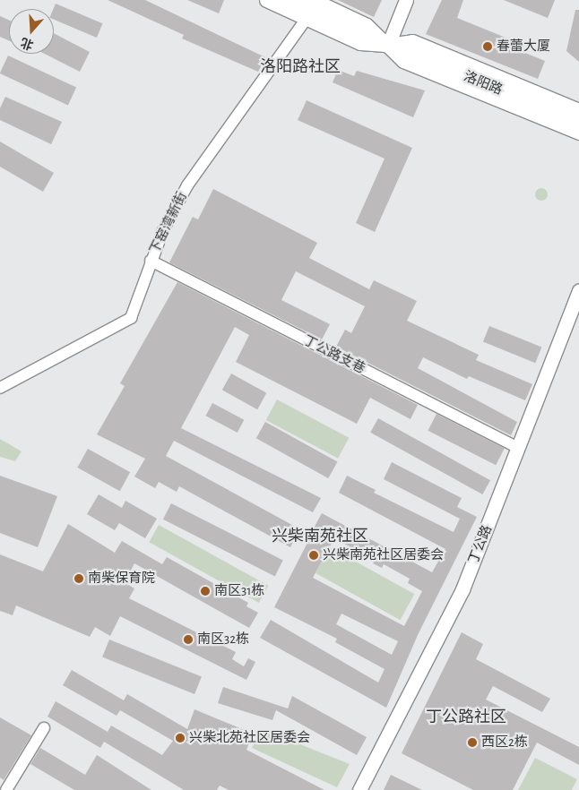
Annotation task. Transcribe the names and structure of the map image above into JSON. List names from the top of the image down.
{
  "streets": {
    "main road": ["洛阳路"],
    "street": ["下窑湾新街", "丁公路支巷", "丁公路"]
  },
  "crossings": [
    ["洛阳路", "下窑湾新街"],
    ["下窑湾新街", "丁公路支巷"],
    ["丁公路支巷", "丁公路"]
  ],
  "districts": ["洛阳路社区", "兴柴南苑社区", "丁公路社区"],
  "places": [
    "春蕾大厦",
    "兴柴南苑社区居委会",
    "南柴保育院",
    "南区31栋",
    "南区32栋",
    "兴柴北苑社区居委会",
    "西区2栋"
  ],
  "north": "bottom"
}
